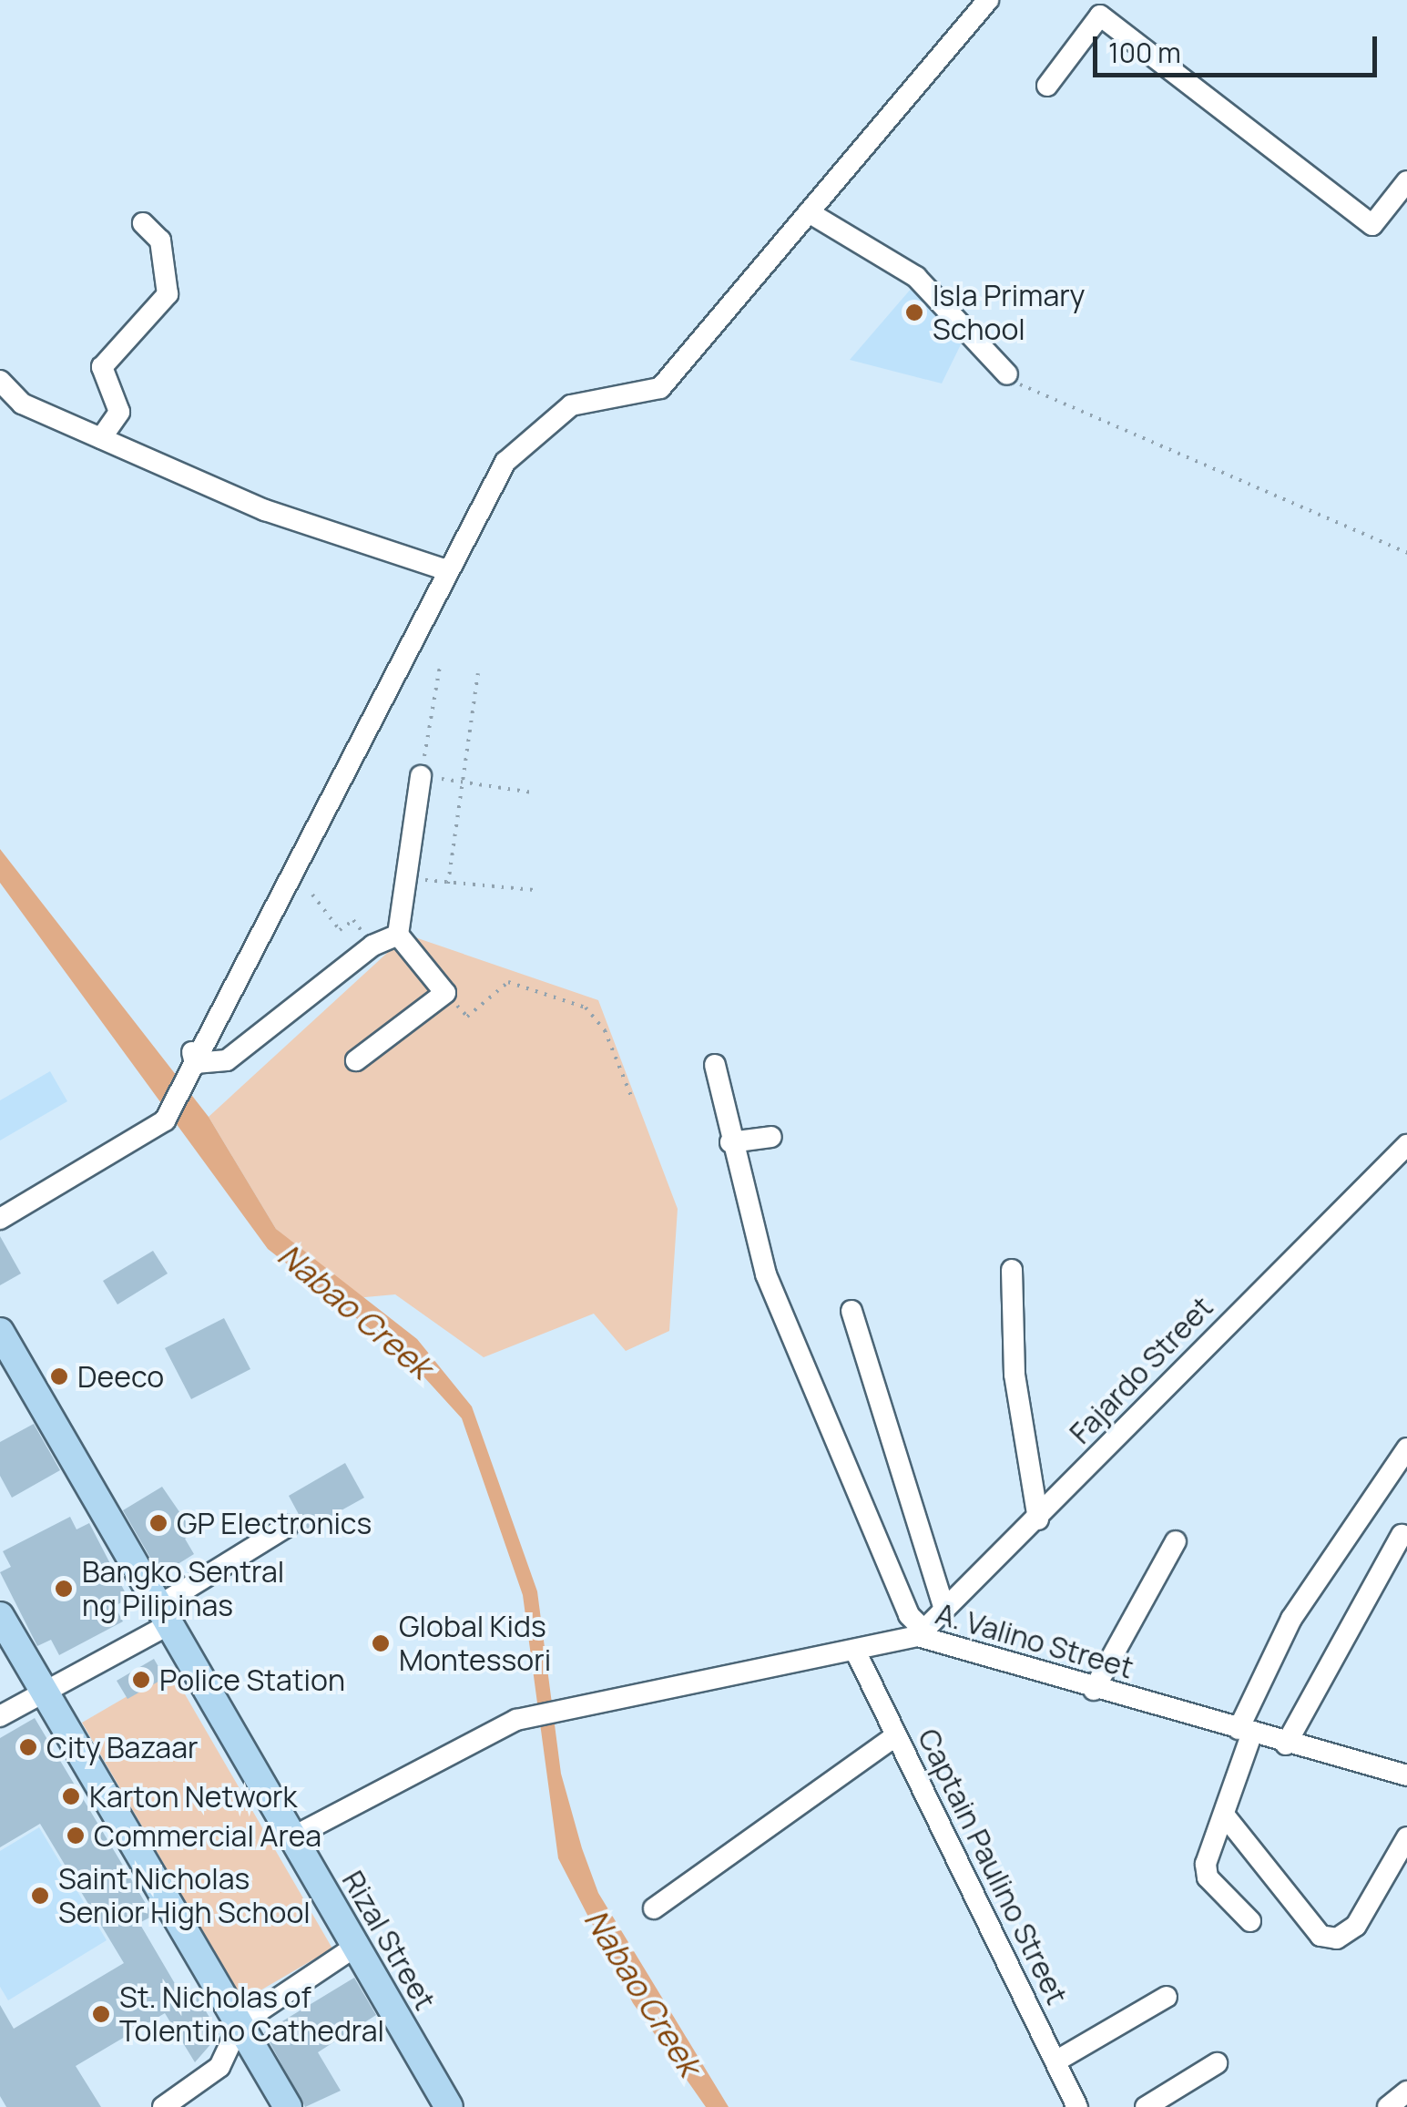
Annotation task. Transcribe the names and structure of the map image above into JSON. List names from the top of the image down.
{
  "streets": {
    "main road": ["Rizal Street"],
    "street": ["Fajardo Street", "A. Valino Street", "Captain Paulino Street"]
  },
  "crossings": [
    ["Fajardo Street", "A. Valino Street"],
    ["A. Valino Street", "Captain Paulino Street"],
    ["A. Valino Street", "Rizal Street"]
  ],
  "water": ["Nabao Creek"],
  "places": [
    "Isla Primary School",
    "Deeco",
    "GP Electronics",
    "Bangko Sentral ng Pilipinas",
    "Global Kids Montessori",
    "Police Station",
    "City Bazaar",
    "Karton Network",
    "Commercial Area",
    "Saint Nicholas Senior High School",
    "St. Nicholas of Tolentino Cathedral"
  ],
  "scale_bar": "100 m"
}
